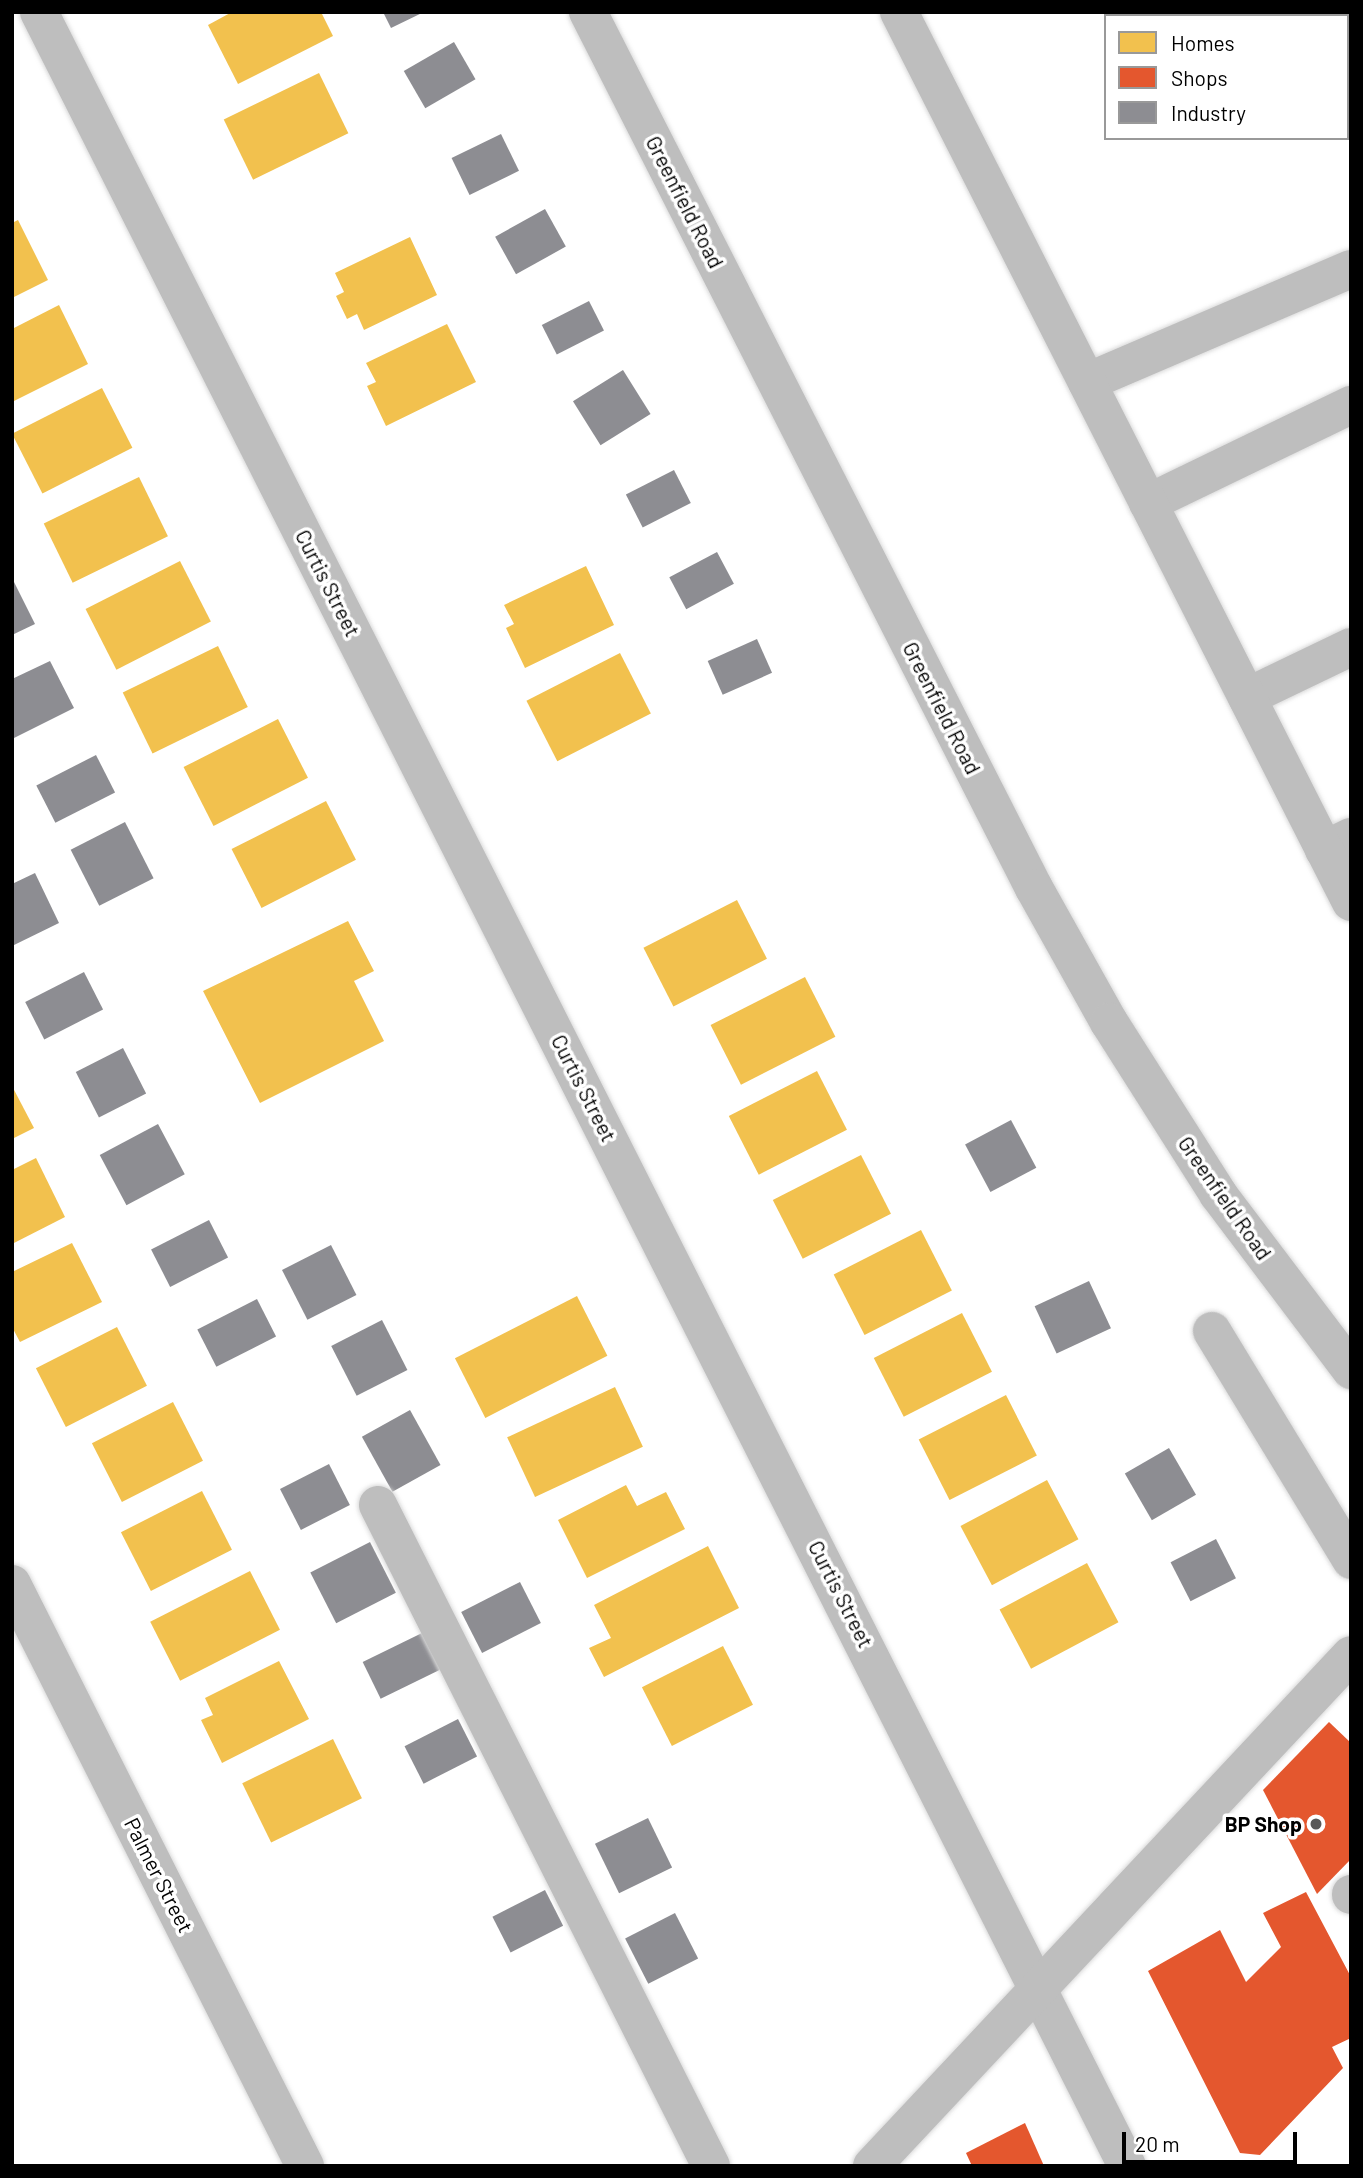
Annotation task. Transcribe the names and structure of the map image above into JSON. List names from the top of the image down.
{
  "streets": {
    "street": ["Greenfield Road", "Curtis Street", "Palmer Street"]
  },
  "places": ["BP Shop"],
  "legend": ["Homes", "Shops", "Industry"],
  "scale_bar": "20 m"
}
